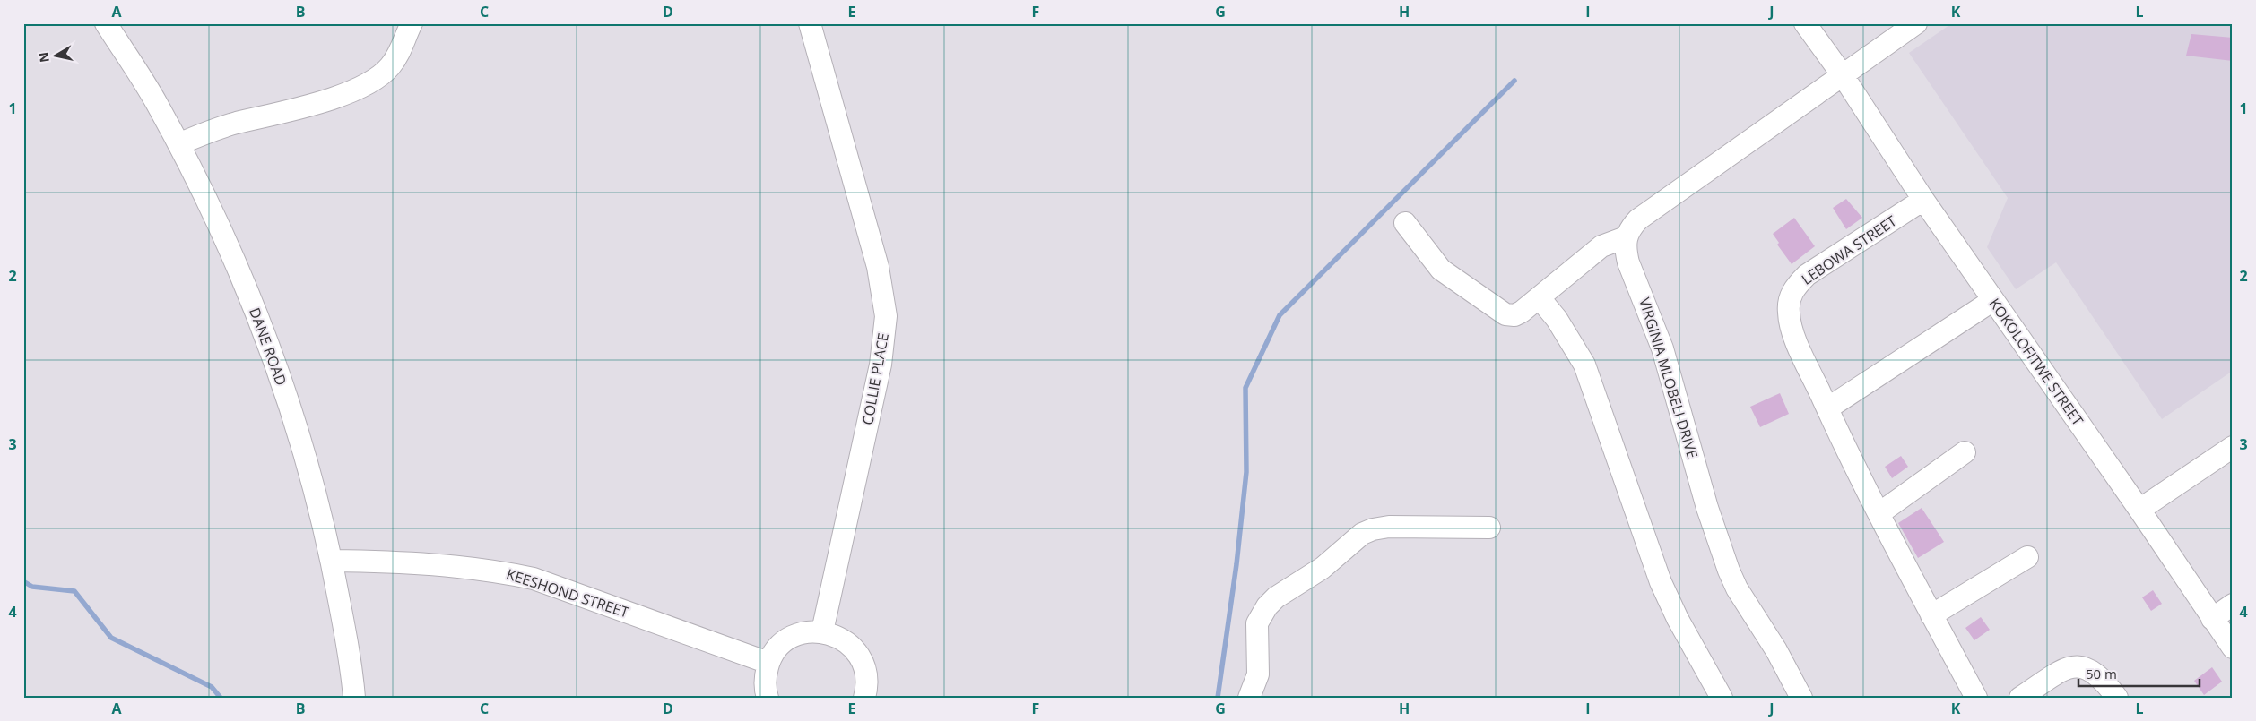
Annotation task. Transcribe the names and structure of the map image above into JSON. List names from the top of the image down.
{
  "streets": {
    "street": [
      "LEBOWA STREET",
      "DANE ROAD",
      "KOKOLOFITWE STREET",
      "VIRGINIA MLOBELI DRIVE",
      "COLLIE PLACE",
      "KEESHOND STREET"
    ]
  },
  "crossings": [
    ["LEBOWA STREET", "KOKOLOFITWE STREET"],
    ["DANE ROAD", "KEESHOND STREET"]
  ],
  "scale_bar": "50 m",
  "north": "left",
  "grid": {
    "columns": [
      "A",
      "B",
      "C",
      "D",
      "E",
      "F",
      "G",
      "H",
      "I",
      "J",
      "K",
      "L"
    ],
    "rows": [
      "1",
      "2",
      "3",
      "4"
    ]
  }
}
